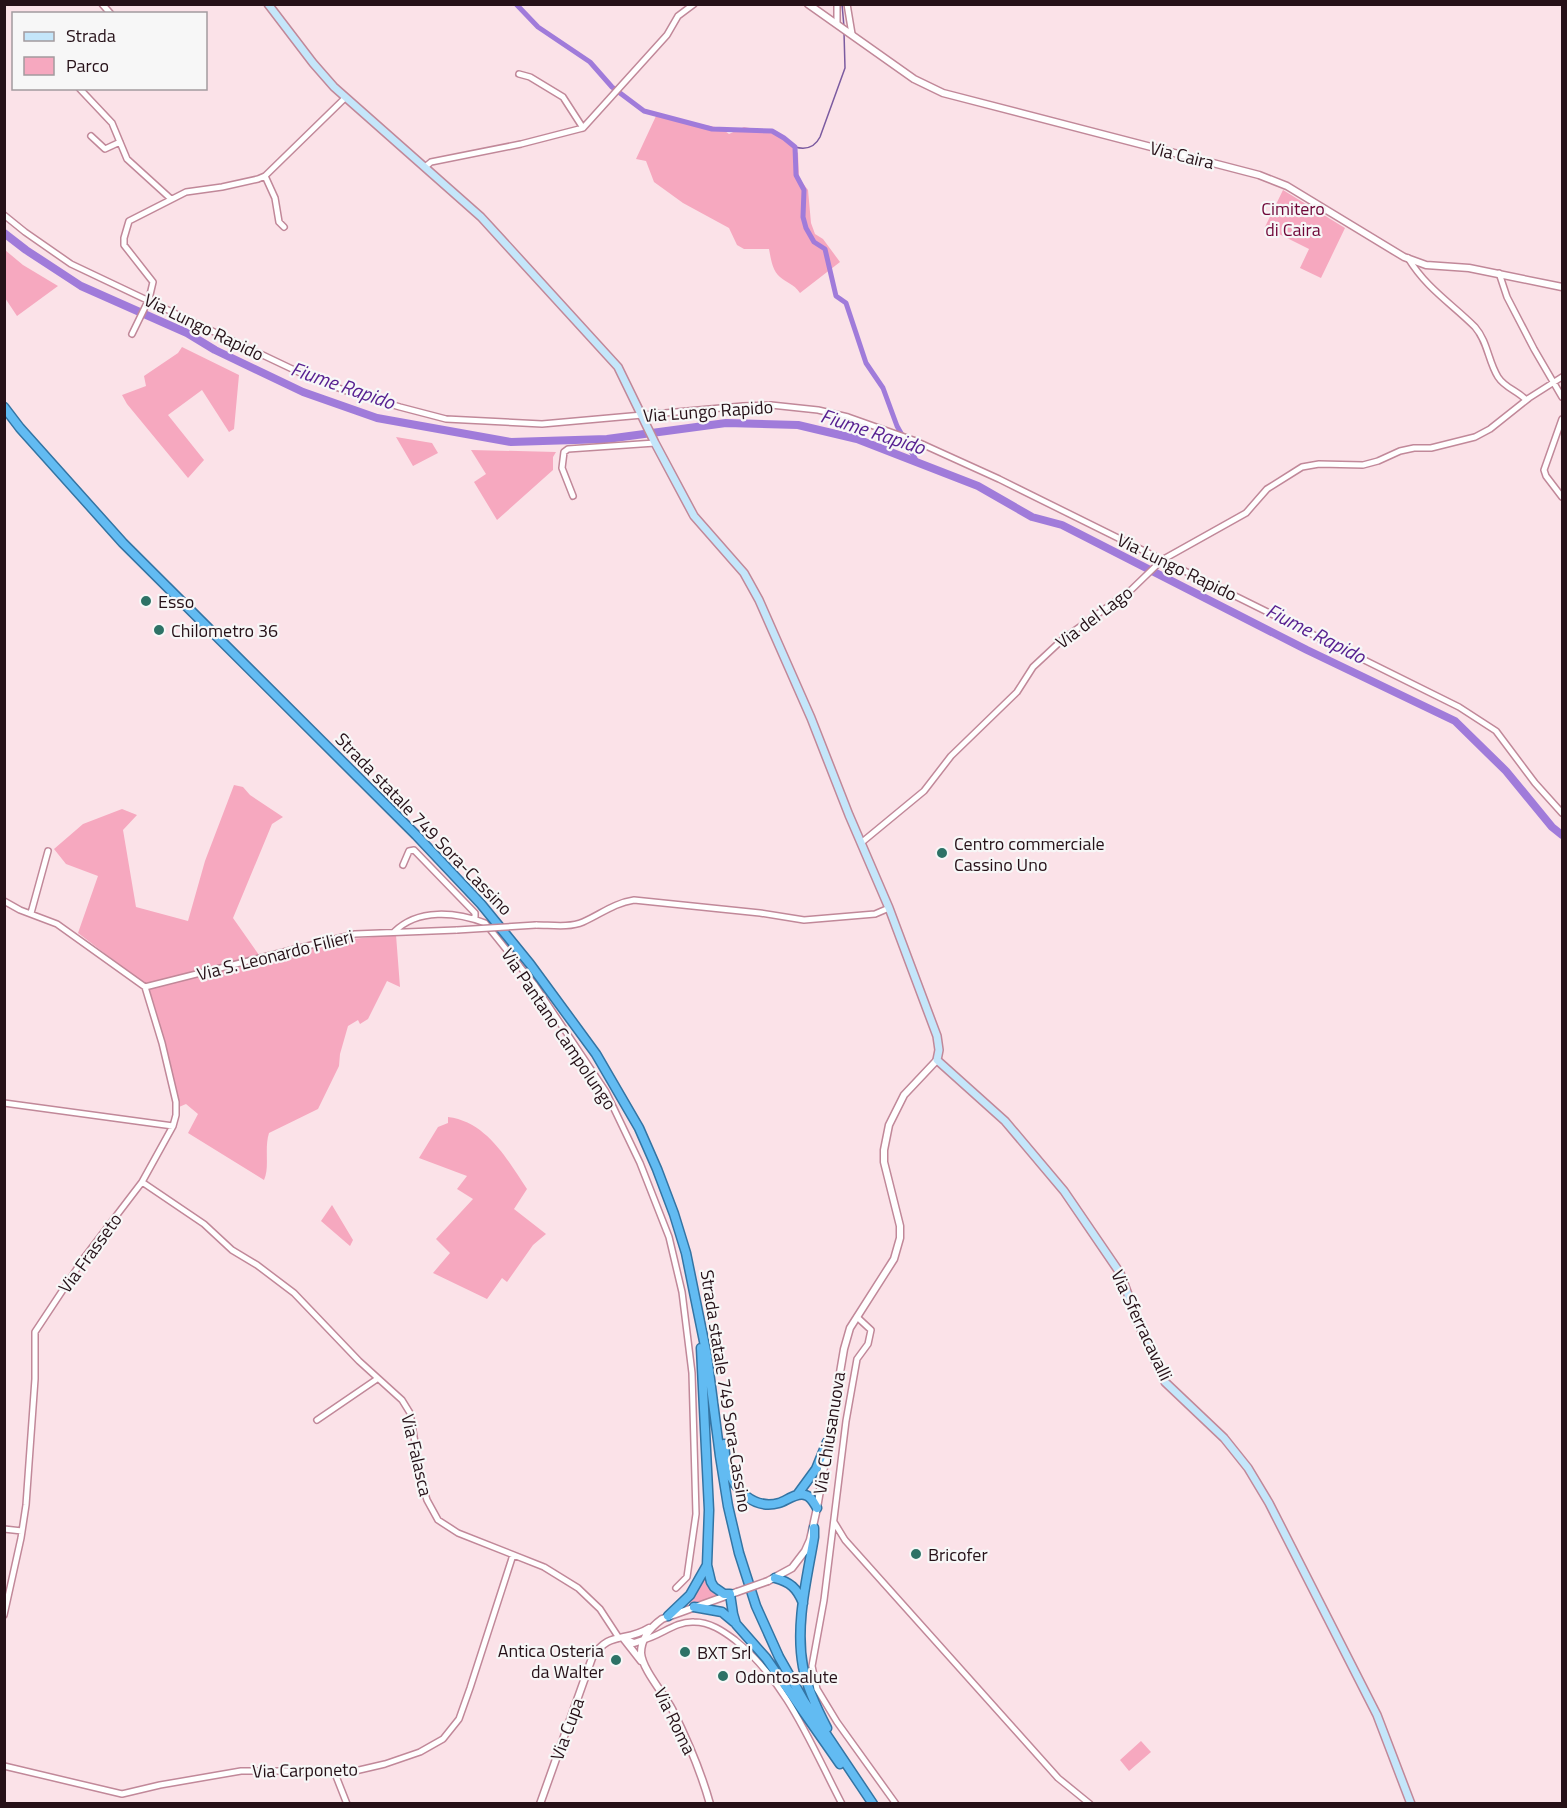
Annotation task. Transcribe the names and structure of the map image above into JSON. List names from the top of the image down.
{
  "streets": {
    "highway": ["Strada statale 749 Sora-Cassino"],
    "main road": ["Via Sferracavalli"],
    "street": [
      "Via Caira",
      "Via Lungo Rapido",
      "Via del Lago",
      "Via S. Leonardo Filieri",
      "Via Pantano Campolungo",
      "Via Frasseto",
      "Via Chiusanuova",
      "Via Falasca",
      "Via Roma",
      "Via Cupa",
      "Via Carponeto"
    ]
  },
  "crossings": [
    ["Via Lungo Rapido", "Via del Lago"],
    ["Via S. Leonardo Filieri", "Via Frasseto"],
    ["Via Frasseto", "Via Falasca"],
    ["Via Sferracavalli", "Via Chiusanuova"],
    ["Via Chiusanuova", "Via Cupa"],
    ["Via Falasca", "Via Cupa"],
    ["Via Falasca", "Via Carponeto"]
  ],
  "water": ["Fiume Rapido"],
  "parks": ["Cimitero di Caira"],
  "places": [
    "Esso",
    "Chilometro 36",
    "Centro commerciale Cassino Uno",
    "Bricofer",
    "BXT Srl",
    "Antica Osteria da Walter",
    "Odontosalute"
  ],
  "legend": ["Strada", "Parco"]
}
